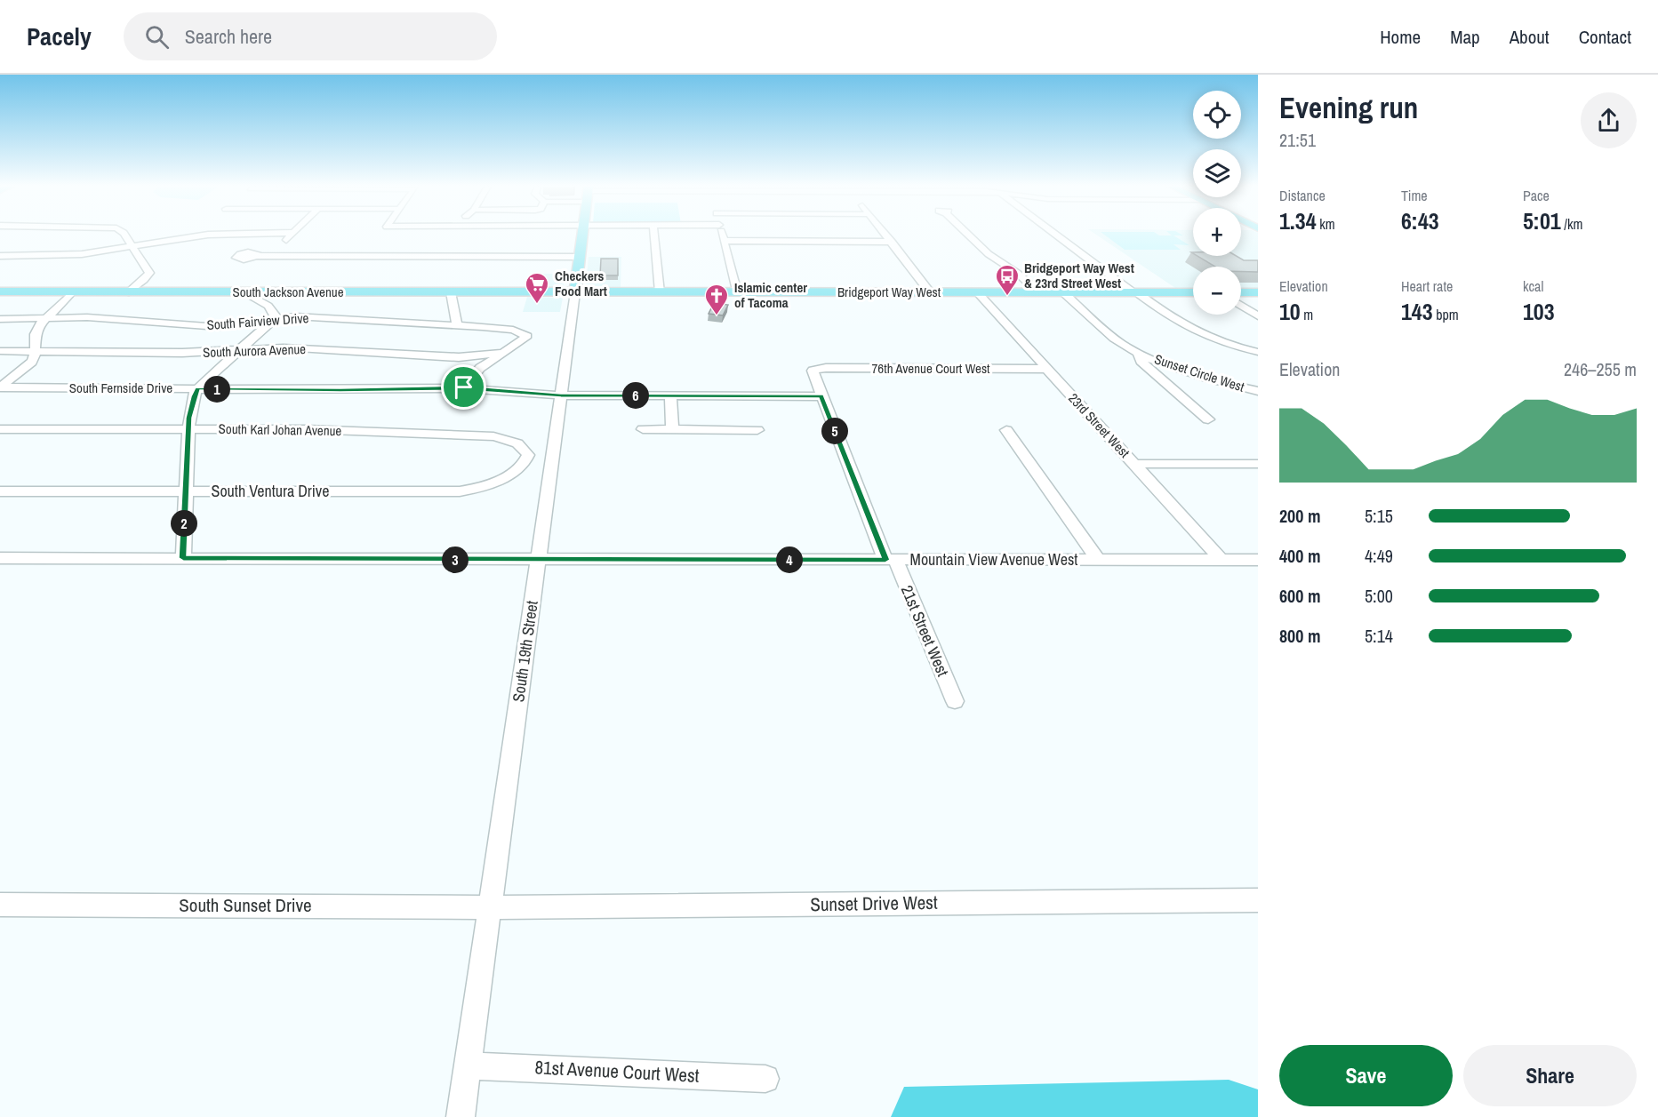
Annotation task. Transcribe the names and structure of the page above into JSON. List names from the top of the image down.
{
  "streets": {
    "main road": ["South Jackson Avenue", "Bridgeport Way West", "South 19th Street"],
    "street": [
      "South Fairview Drive",
      "South Aurora Avenue",
      "76th Avenue Court West",
      "Sunset Circle West",
      "South Fernside Drive",
      "23rd Street West",
      "South Karl Johan Avenue",
      "South Ventura Drive",
      "Mountain View Avenue West",
      "21st Street West",
      "Sunset Drive West",
      "South Sunset Drive",
      "81st Avenue Court West"
    ]
  },
  "crossings": [
    ["South Jackson Avenue", "Bridgeport Way West"],
    ["South Jackson Avenue", "South 19th Street"],
    ["Bridgeport Way West", "23rd Street West"],
    ["Bridgeport Way West", "South 19th Street"],
    ["South Fairview Drive", "South Aurora Avenue"],
    ["76th Avenue Court West", "23rd Street West"],
    ["76th Avenue Court West", "21st Street West"],
    ["South Fernside Drive", "21st Street West"],
    ["South Fernside Drive", "South 19th Street"],
    ["23rd Street West", "Mountain View Avenue West"],
    ["South Karl Johan Avenue", "South Ventura Drive"],
    ["Mountain View Avenue West", "21st Street West"],
    ["Mountain View Avenue West", "South 19th Street"],
    ["South 19th Street", "Sunset Drive West"],
    ["South 19th Street", "South Sunset Drive"],
    ["South 19th Street", "81st Avenue Court West"],
    ["Sunset Drive West", "South Sunset Drive"]
  ],
  "places": {
    "bus stop": ["Bridgeport Way West & 23rd Street West"],
    "supermarket": ["Checkers Food Mart"],
    "church": ["Islamic center of Tacoma"]
  },
  "page": {
    "header": "Pacely",
    "search": "Search here",
    "nav": [
      "Home",
      "Map",
      "About",
      "Contact"
    ],
    "heading": ["Evening run", "21:51"],
    "map_buttons": ["+", "−"],
    "stats": [
      ["Distance", "1.34 km"],
      ["Time", "6:43"],
      ["Pace", "5:01 /km"],
      ["Elevation", "10 m"],
      ["Heart rate", "143 bpm"],
      ["kcal", "103"]
    ],
    "chart": ["Elevation", "246–255 m"],
    "pins": [
      "1",
      "6",
      "5",
      "2",
      "3",
      "4"
    ],
    "list": [
      {
        "name": "200 m",
        "note": "5:15"
      },
      {
        "name": "400 m",
        "note": "4:49"
      },
      {
        "name": "600 m",
        "note": "5:00"
      },
      {
        "name": "800 m",
        "note": "5:14"
      }
    ],
    "buttons": ["Save", "Share"]
  }
}
